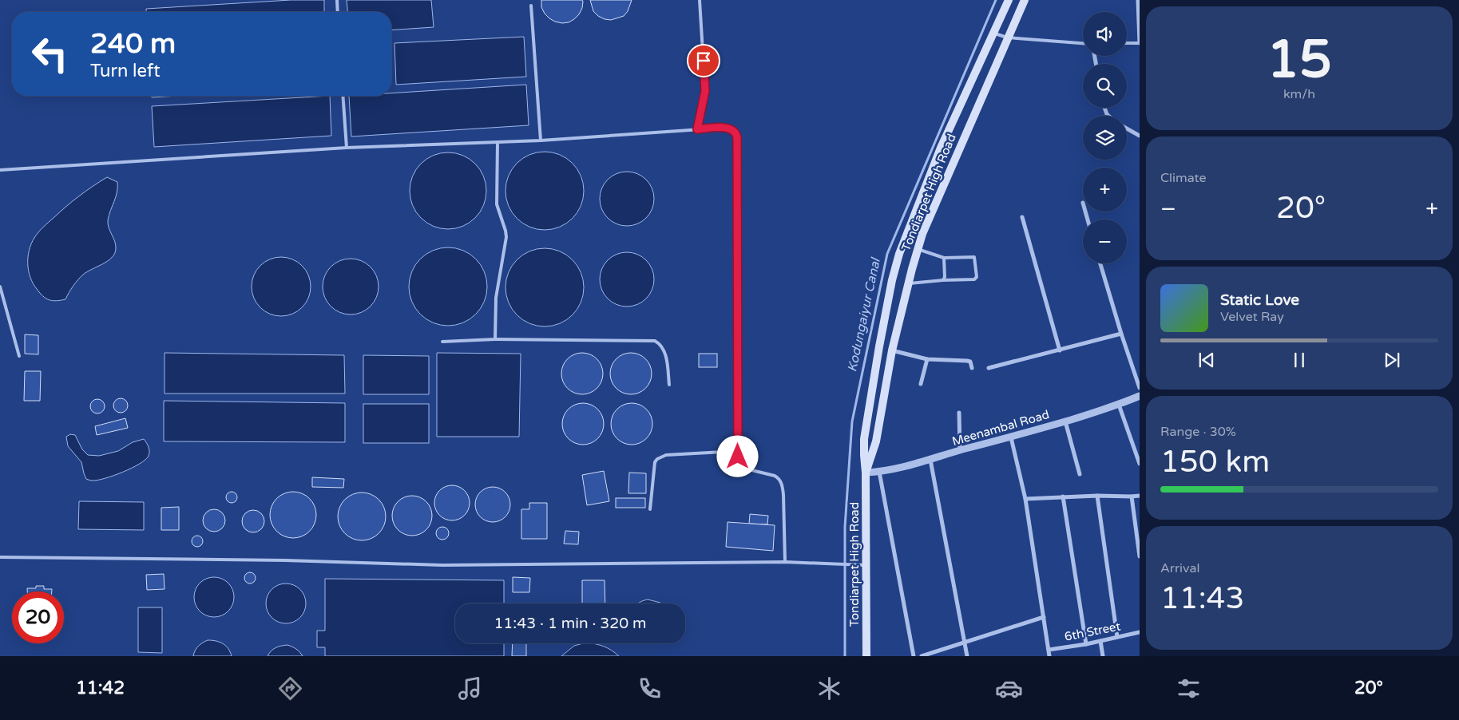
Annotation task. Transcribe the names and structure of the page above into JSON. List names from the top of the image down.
{
  "streets": {
    "main road": ["Tondiarpet High Road"],
    "street": ["Meenambal Road", "6th Street"]
  },
  "crossings": [
    ["Tondiarpet High Road", "Meenambal Road"]
  ],
  "water": ["Kodungaiyur Canal"],
  "page": {
    "tile": [
      ["15", "km/h"],
      "Climate",
      ["Range · 30%", "150 km"],
      ["Arrival", "11:43"]
    ],
    "map_buttons": ["+", "−"],
    "turn": ["240 m", "Turn left"],
    "heat": ["−", "20°", "+"],
    "song": ["Static Love", "Velvet Ray"],
    "limit": "20",
    "trip": "11:43 · 1 min · 320 m",
    "tabs": ["11:42", "20°"]
  }
}
